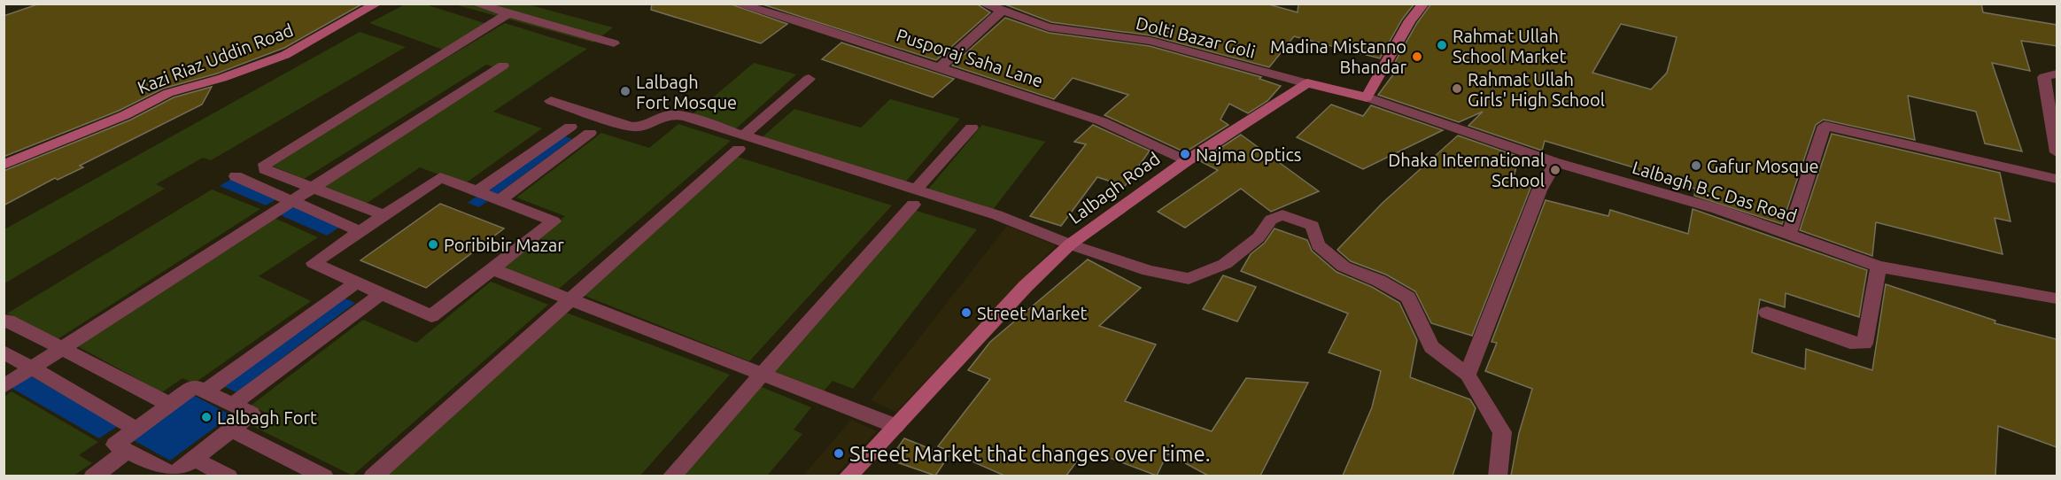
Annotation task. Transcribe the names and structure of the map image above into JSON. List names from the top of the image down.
{
  "streets": {
    "street": [
      "Dolti Bazar Goli",
      "Pusporaj Saha Lane",
      "Kazi Riaz Uddin Road",
      "Lalbagh Road",
      "Lalbagh B.C Das Road"
    ]
  },
  "crossings": [
    ["Dolti Bazar Goli", "Lalbagh Road"],
    ["Pusporaj Saha Lane", "Lalbagh Road"]
  ],
  "places": [
    "Rahmat Ullah School Market",
    "Madina Mistanno Bhandar",
    "Rahmat Ullah Girls' High School",
    "Lalbagh Fort Mosque",
    "Najma Optics",
    "Gafur Mosque",
    "Dhaka International School",
    "Poribibir Mazar",
    "Street Market",
    "Lalbagh Fort",
    "Street Market that changes over time."
  ]
}
